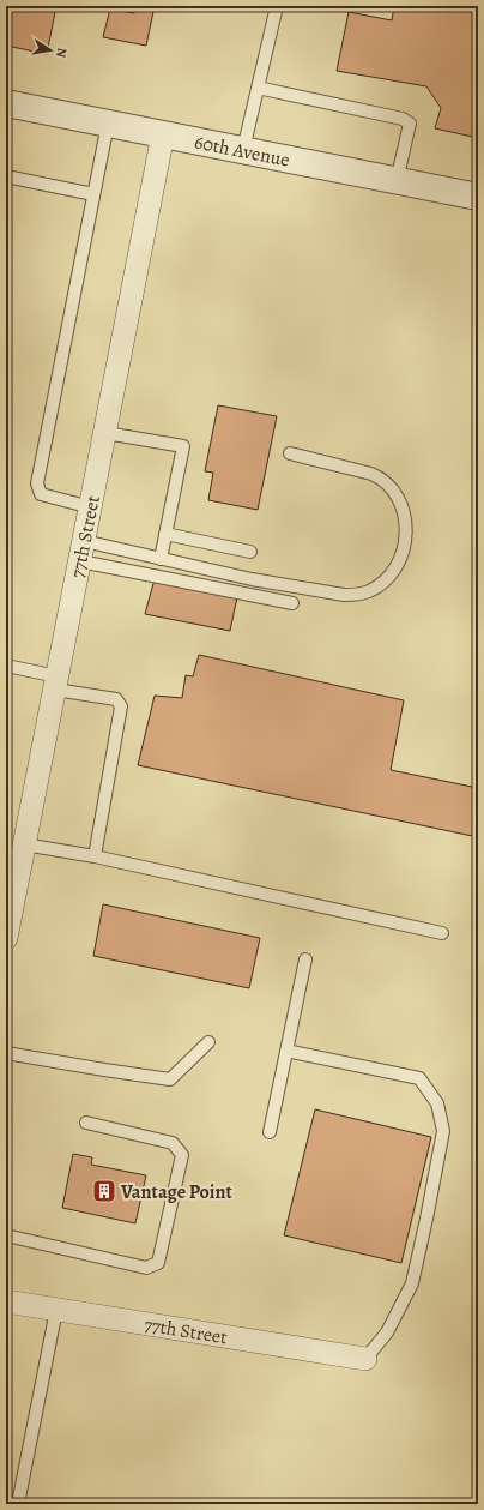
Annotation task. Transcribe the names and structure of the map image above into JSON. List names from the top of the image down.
{
  "streets": {
    "street": ["60th Avenue", "77th Street"]
  },
  "crossings": [
    ["60th Avenue", "77th Street"]
  ],
  "places": {
    "building": ["Vantage Point"]
  },
  "north": "right"
}
